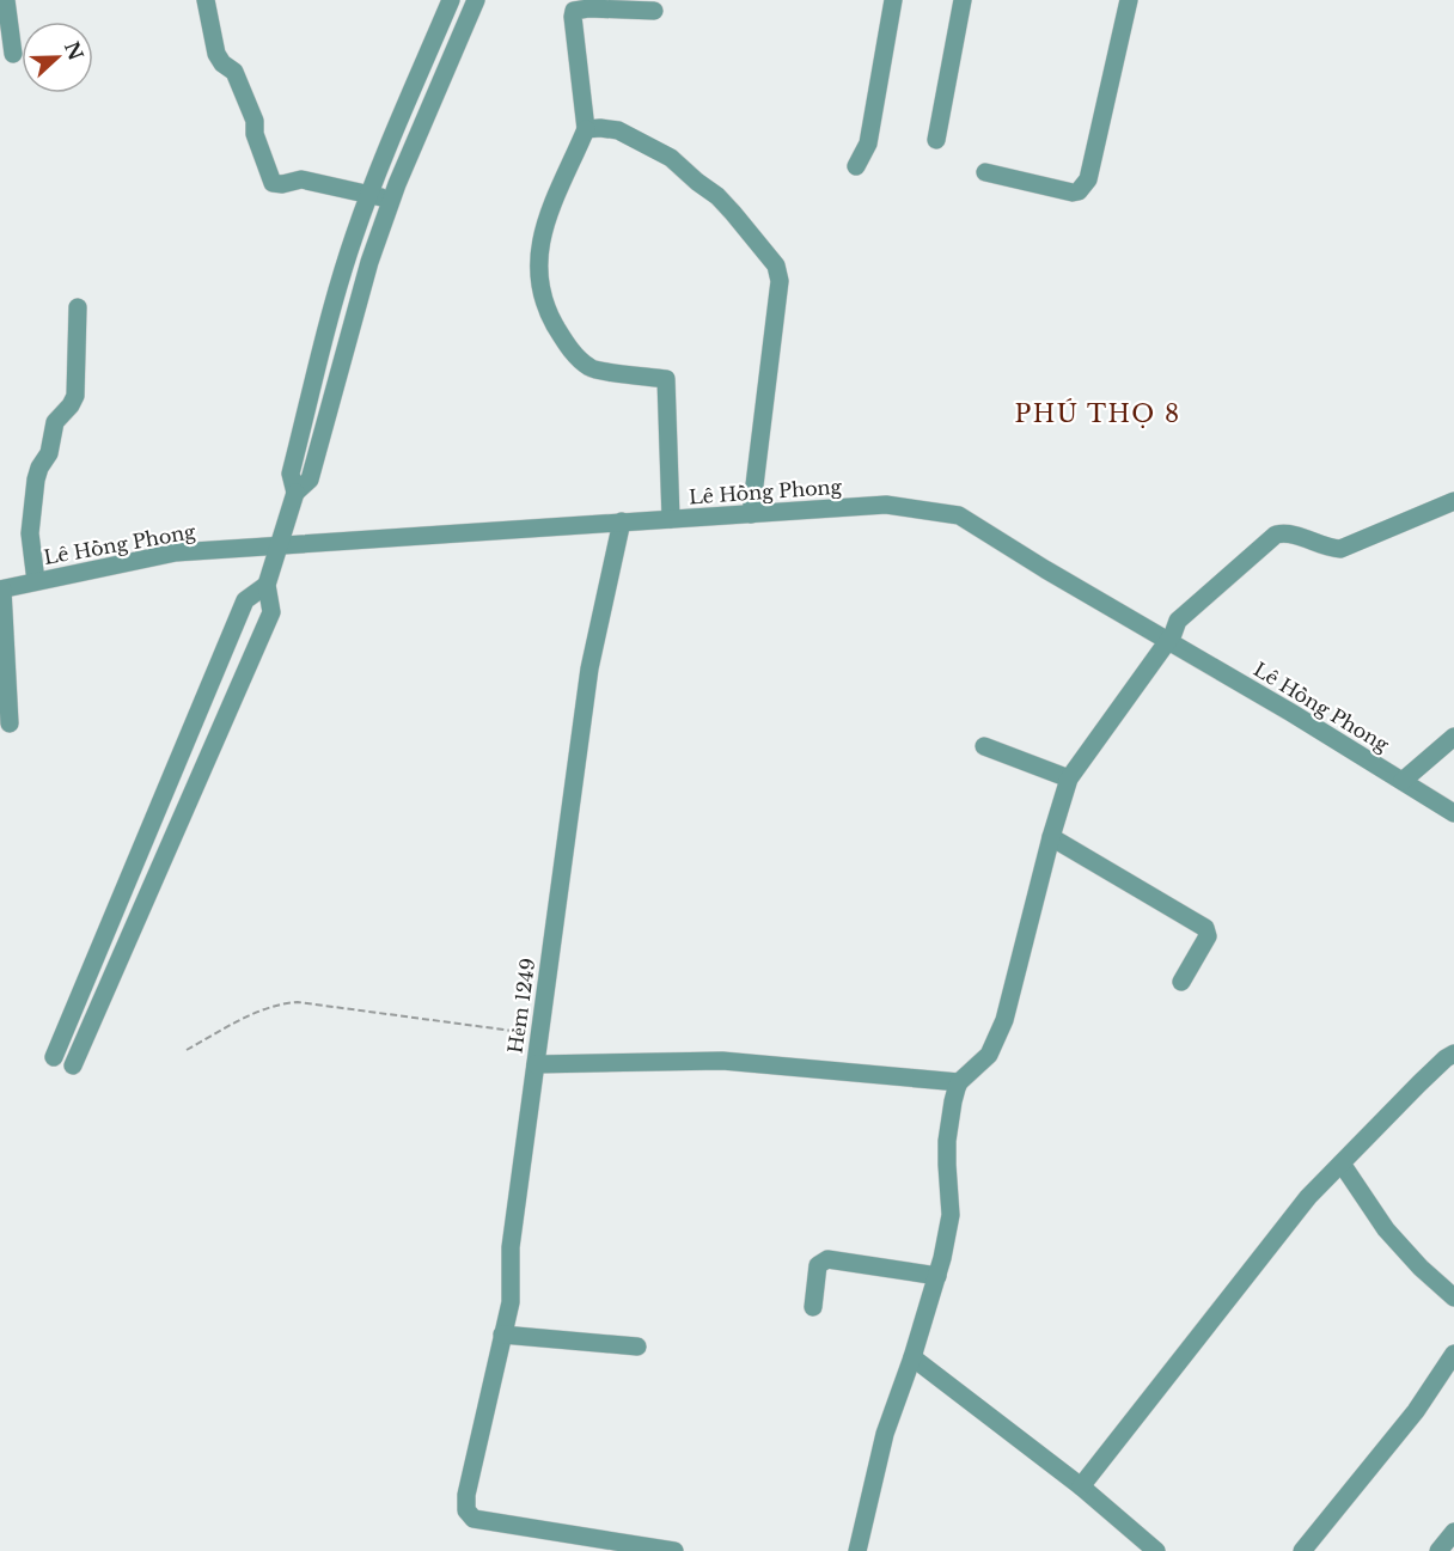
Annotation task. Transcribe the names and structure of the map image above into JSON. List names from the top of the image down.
{
  "streets": {
    "street": ["Lê Hồng Phong", "Hẻm 1249"]
  },
  "crossings": [
    ["Lê Hồng Phong", "Hẻm 1249"]
  ],
  "districts": ["PHÚ THỌ 8"],
  "north": "right"
}
